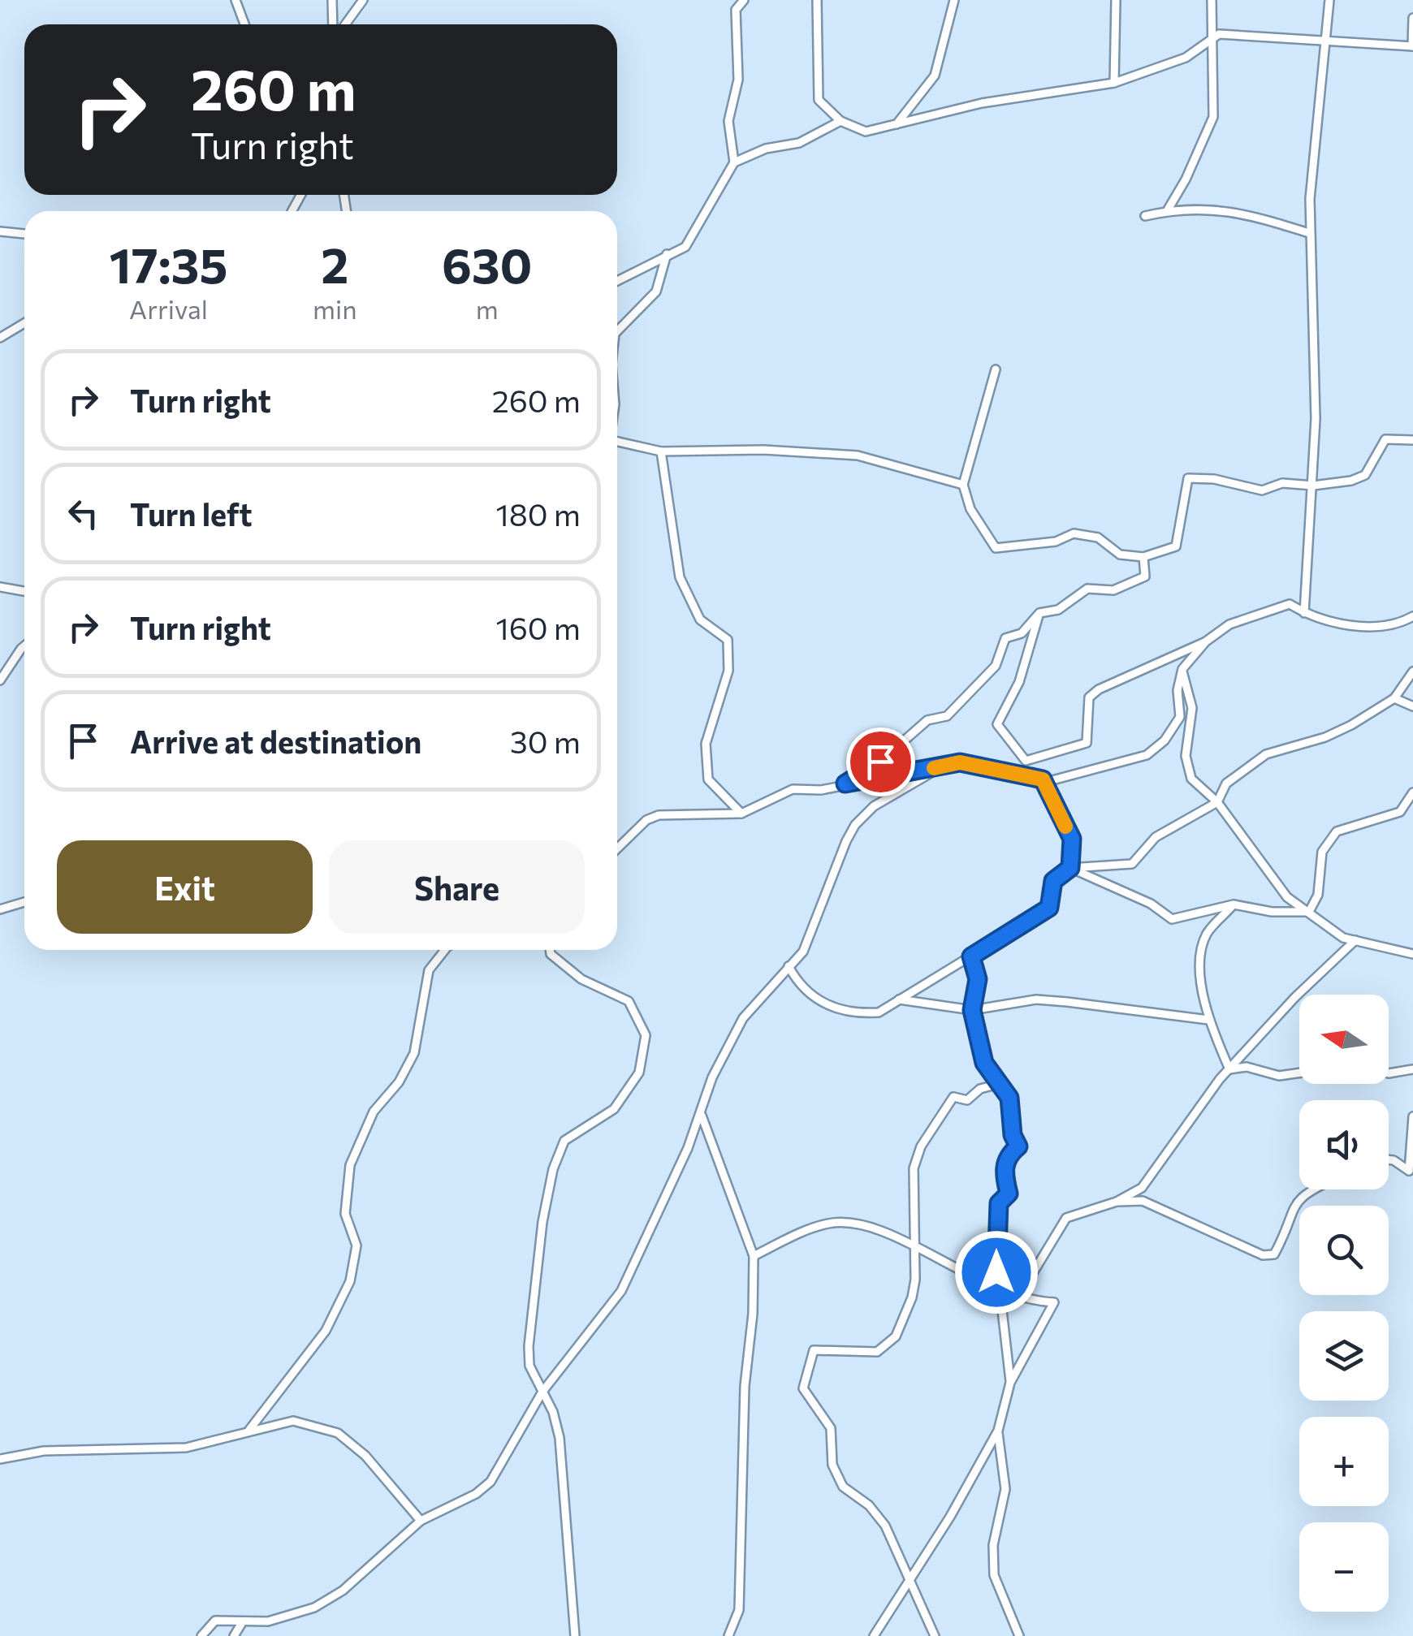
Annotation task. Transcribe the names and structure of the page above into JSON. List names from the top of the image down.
{
  "north": "left",
  "page": {
    "turn": ["260 m", "Turn right"],
    "eta": [
      "17:35",
      "Arrival",
      "2",
      "min",
      "630",
      "m"
    ],
    "list": [
      {
        "name": "Turn right",
        "value": "260 m"
      },
      {
        "name": "Turn left",
        "value": "180 m"
      },
      {
        "name": "Turn right",
        "value": "160 m"
      },
      {
        "name": "Arrive at destination",
        "value": "30 m"
      }
    ],
    "buttons": ["Exit", "Share"],
    "map_buttons": ["+", "−"]
  }
}
